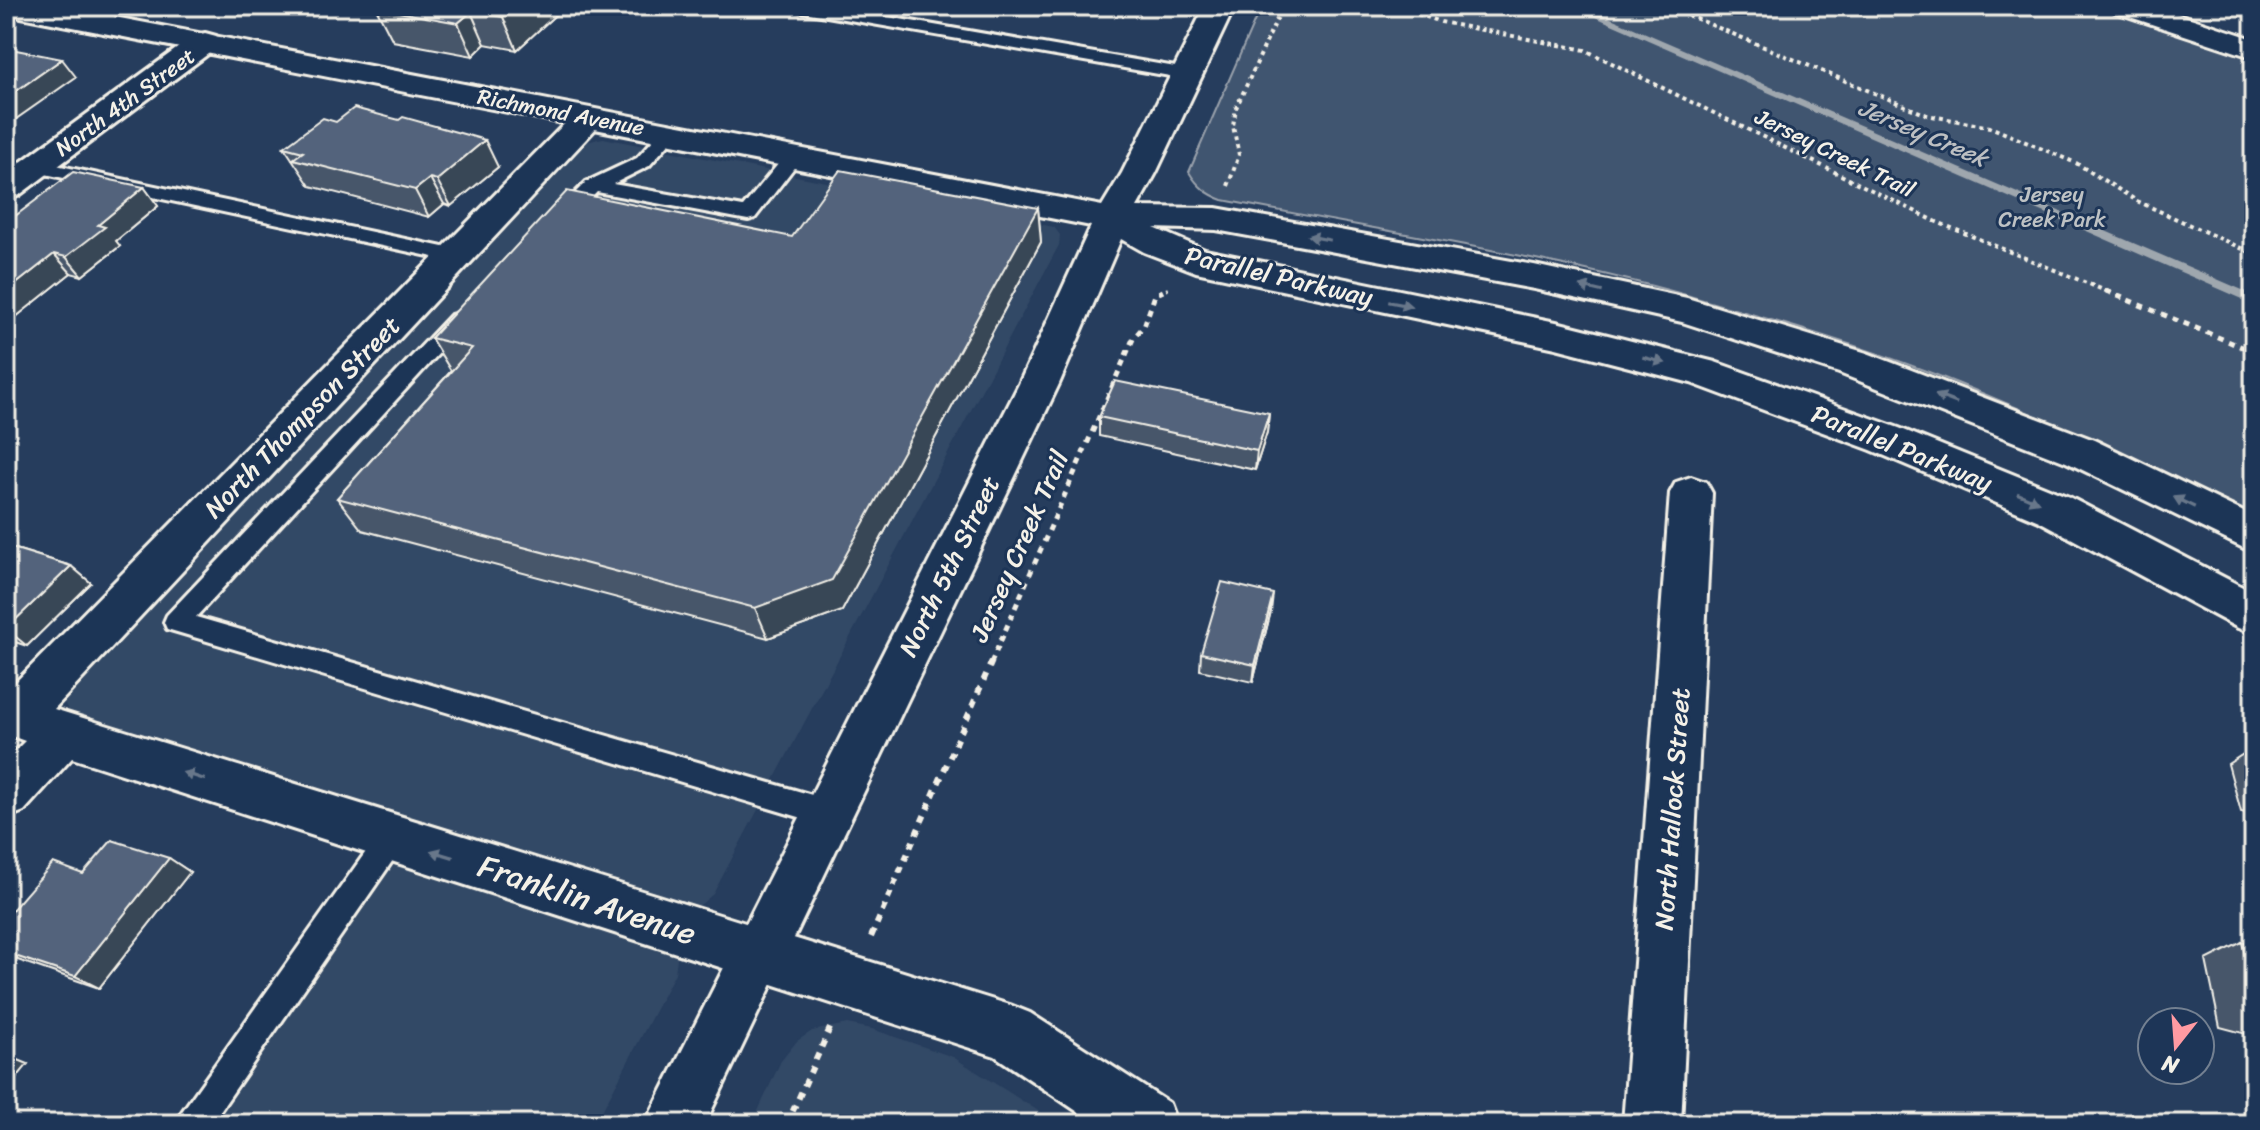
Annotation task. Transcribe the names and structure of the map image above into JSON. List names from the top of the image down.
{
  "streets": {
    "street": [
      "North 4th Street",
      "Richmond Avenue",
      "Parallel Parkway",
      "North Thompson Street",
      "North 5th Street",
      "North Hallock Street",
      "Franklin Avenue"
    ],
    "path": ["Jersey Creek Trail"]
  },
  "crossings": [
    ["North 4th Street", "Richmond Avenue"],
    ["Richmond Avenue", "Parallel Parkway"],
    ["Richmond Avenue", "North Thompson Street"],
    ["Richmond Avenue", "North 5th Street"],
    ["Jersey Creek Trail", "Parallel Parkway"],
    ["Jersey Creek Trail", "Franklin Avenue"],
    ["Parallel Parkway", "North 5th Street"],
    ["North Thompson Street", "Franklin Avenue"],
    ["North 5th Street", "Franklin Avenue"]
  ],
  "one_way": ["Franklin Avenue"],
  "water": ["Jersey Creek"],
  "parks": ["Jersey Creek Park"],
  "north": "bottom"
}
